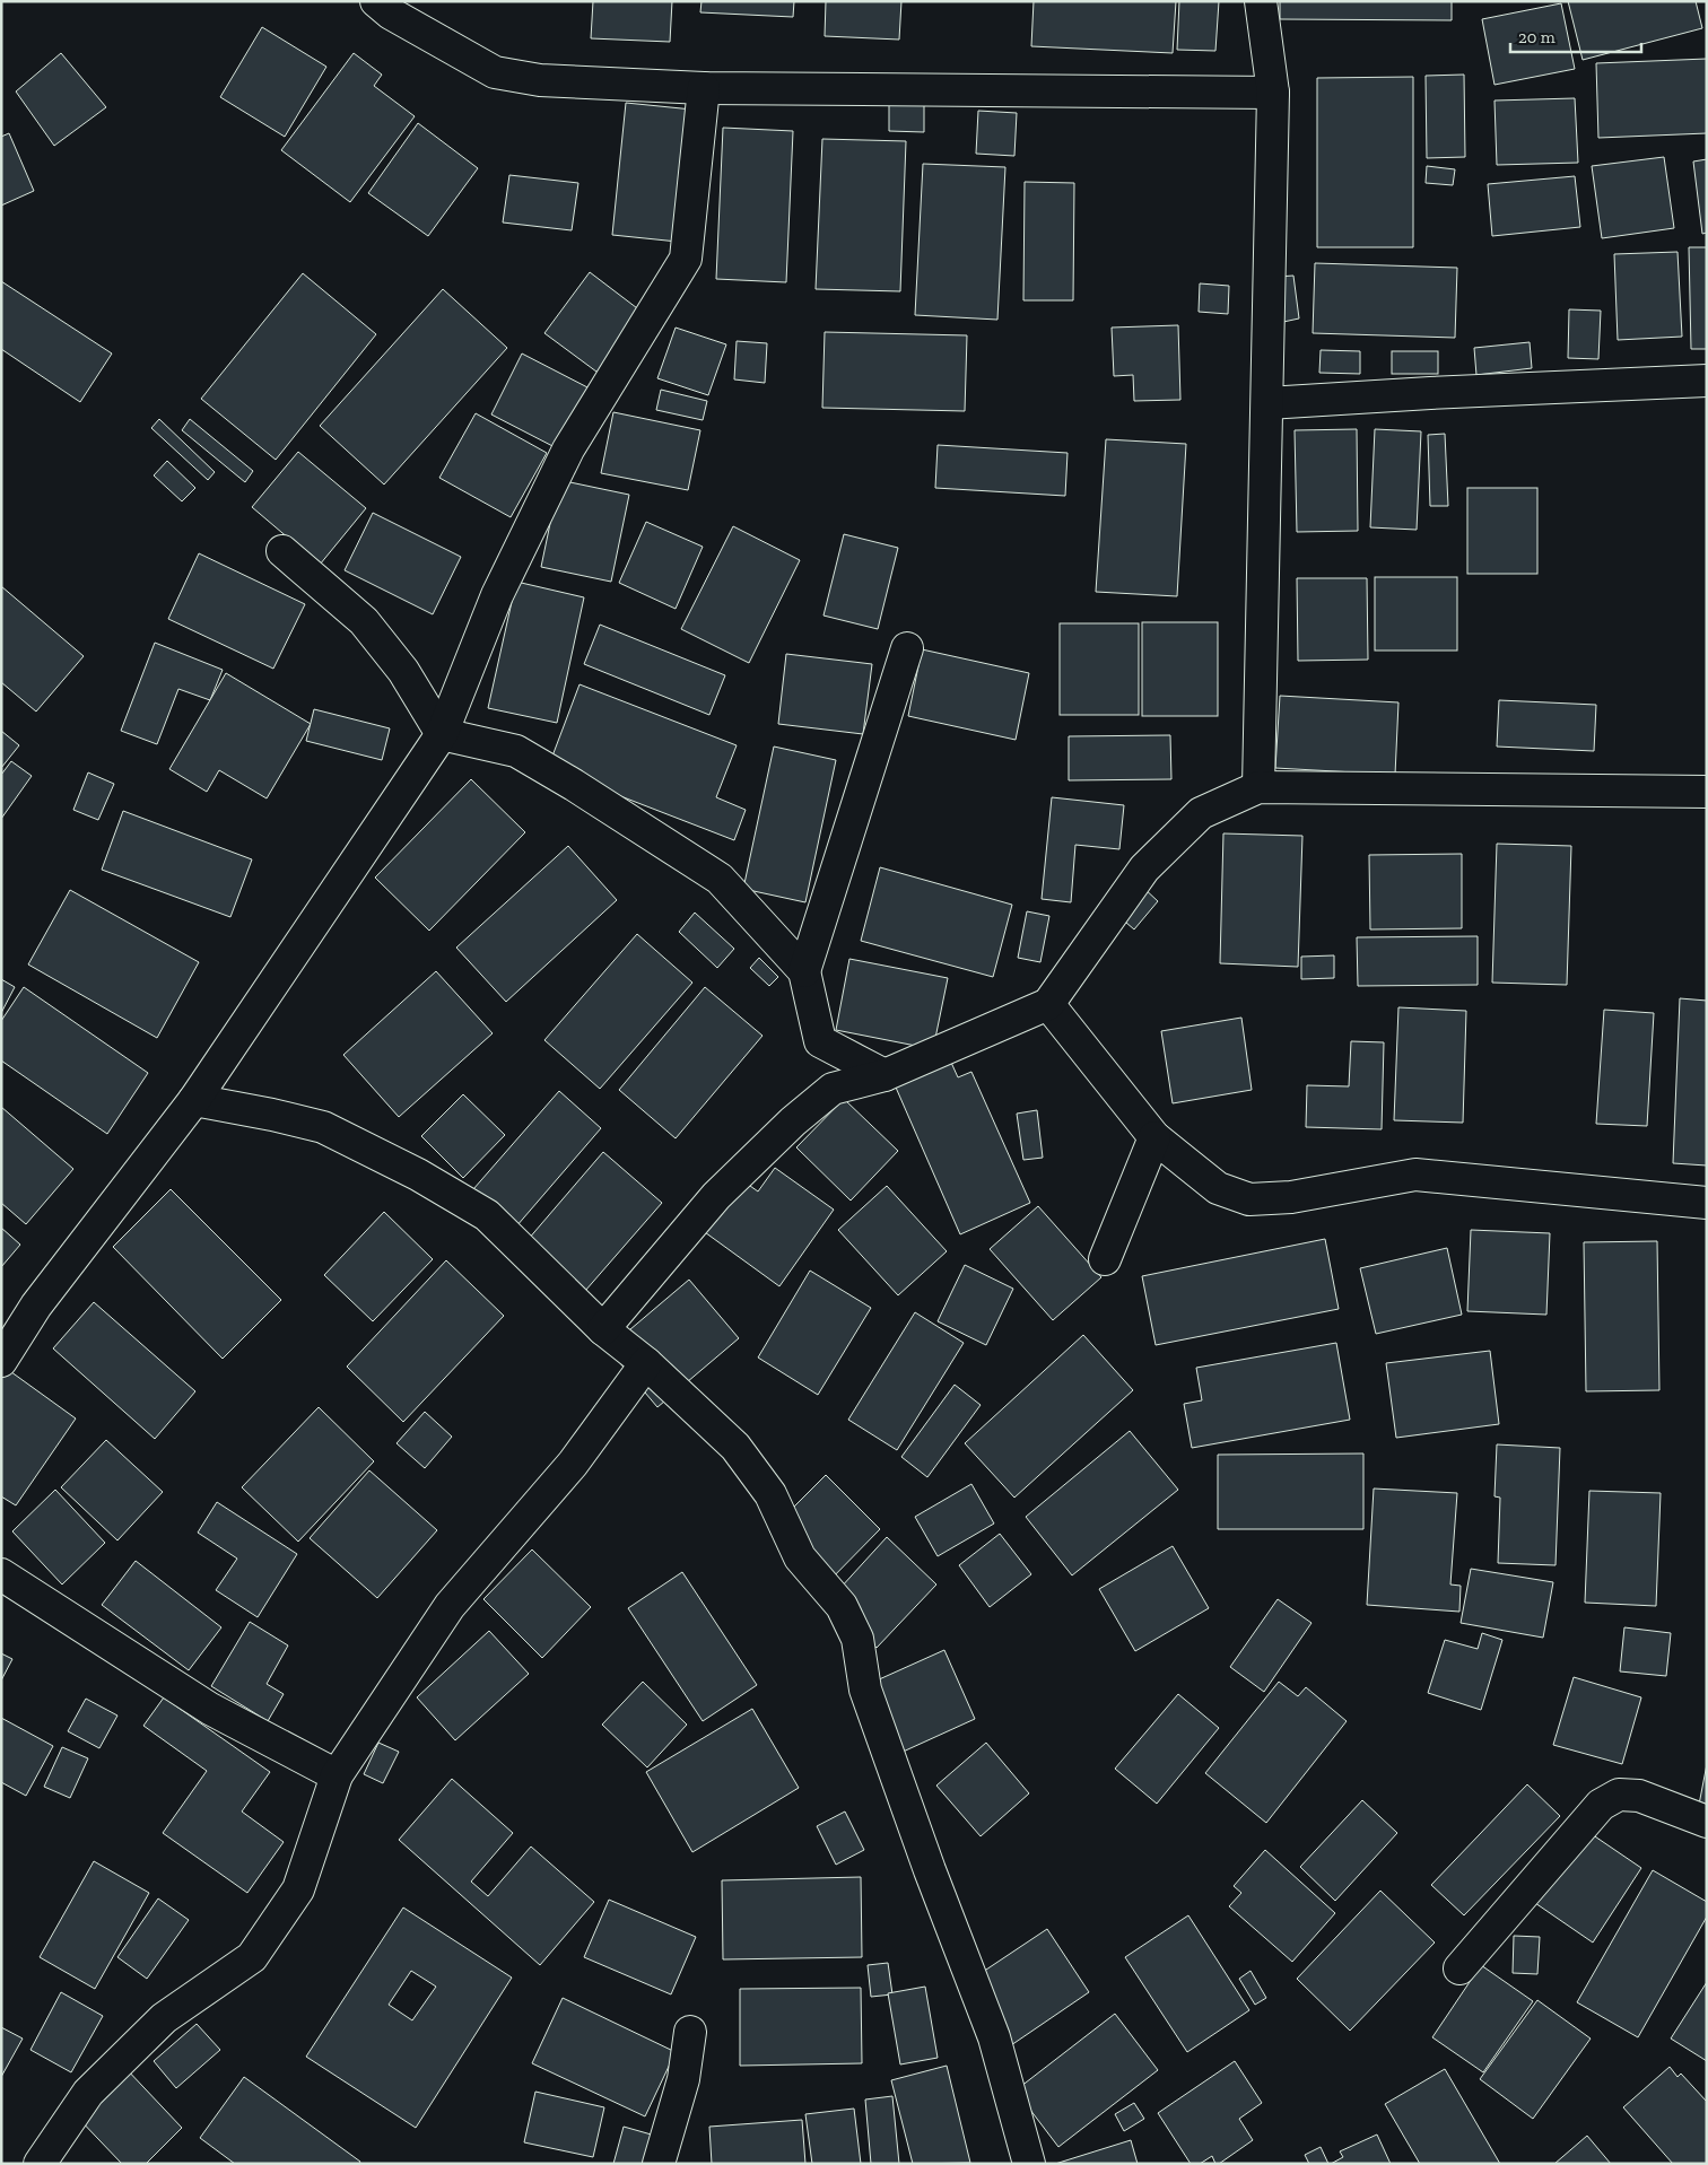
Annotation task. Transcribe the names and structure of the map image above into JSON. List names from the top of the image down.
{
  "scale_bar": "20 m"
}
